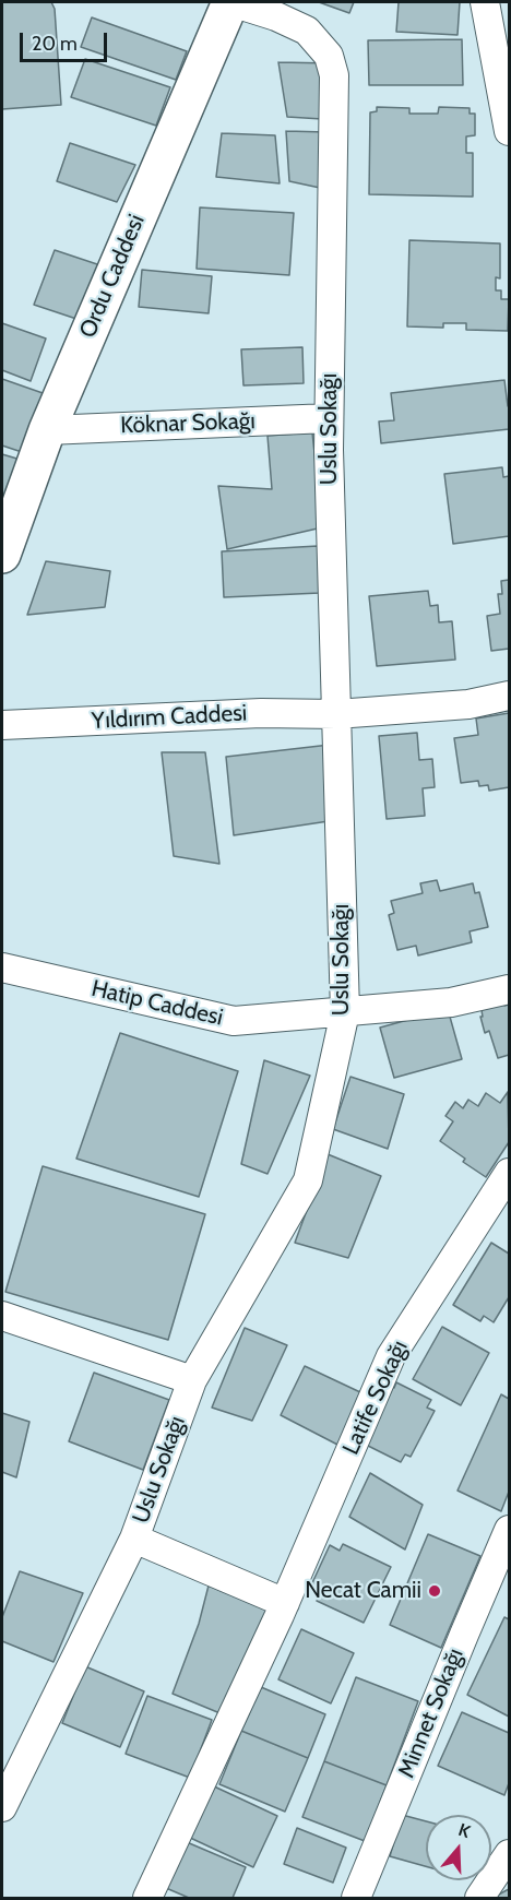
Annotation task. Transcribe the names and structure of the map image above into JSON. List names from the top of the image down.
{
  "streets": {
    "street": [
      "Ordu Caddesi",
      "Köknar Sokağı",
      "Uslu Sokağı",
      "Yıldırım Caddesi",
      "Hatip Caddesi",
      "Latife Sokağı",
      "Minnet Sokağı"
    ]
  },
  "crossings": [
    ["Ordu Caddesi", "Köknar Sokağı"],
    ["Ordu Caddesi", "Uslu Sokağı"],
    ["Köknar Sokağı", "Uslu Sokağı"],
    ["Uslu Sokağı", "Yıldırım Caddesi"],
    ["Uslu Sokağı", "Hatip Caddesi"]
  ],
  "places": ["Necat Camii"],
  "scale_bar": "20 m",
  "north": "top"
}
